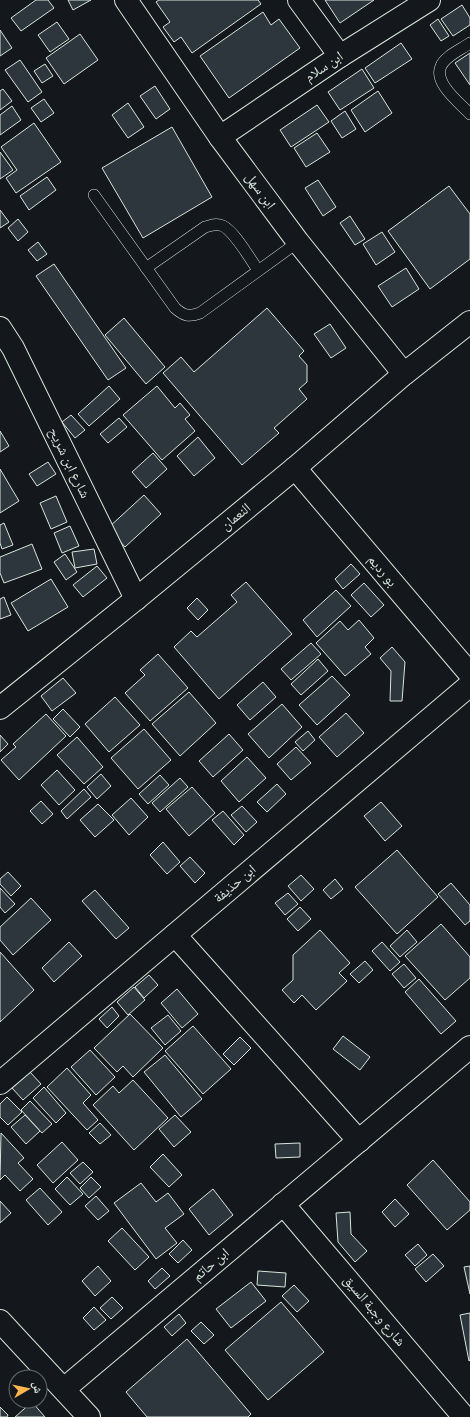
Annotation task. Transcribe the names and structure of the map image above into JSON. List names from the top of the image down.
{
  "streets": {
    "street": [
      "ابن سلام",
      "ابن سهل",
      "شارع ابن شريح",
      "النعمان",
      "بو رديم",
      "ابن حذيفة",
      "ابن حاتم",
      "شارع وجبة السيق"
    ]
  },
  "crossings": [
    ["ابن سلام", "ابن سهل"],
    ["ابن سهل", "النعمان"],
    ["شارع ابن شريح", "النعمان"],
    ["النعمان", "بو رديم"],
    ["ابن حاتم", "شارع وجبة السيق"]
  ],
  "north": "right"
}
